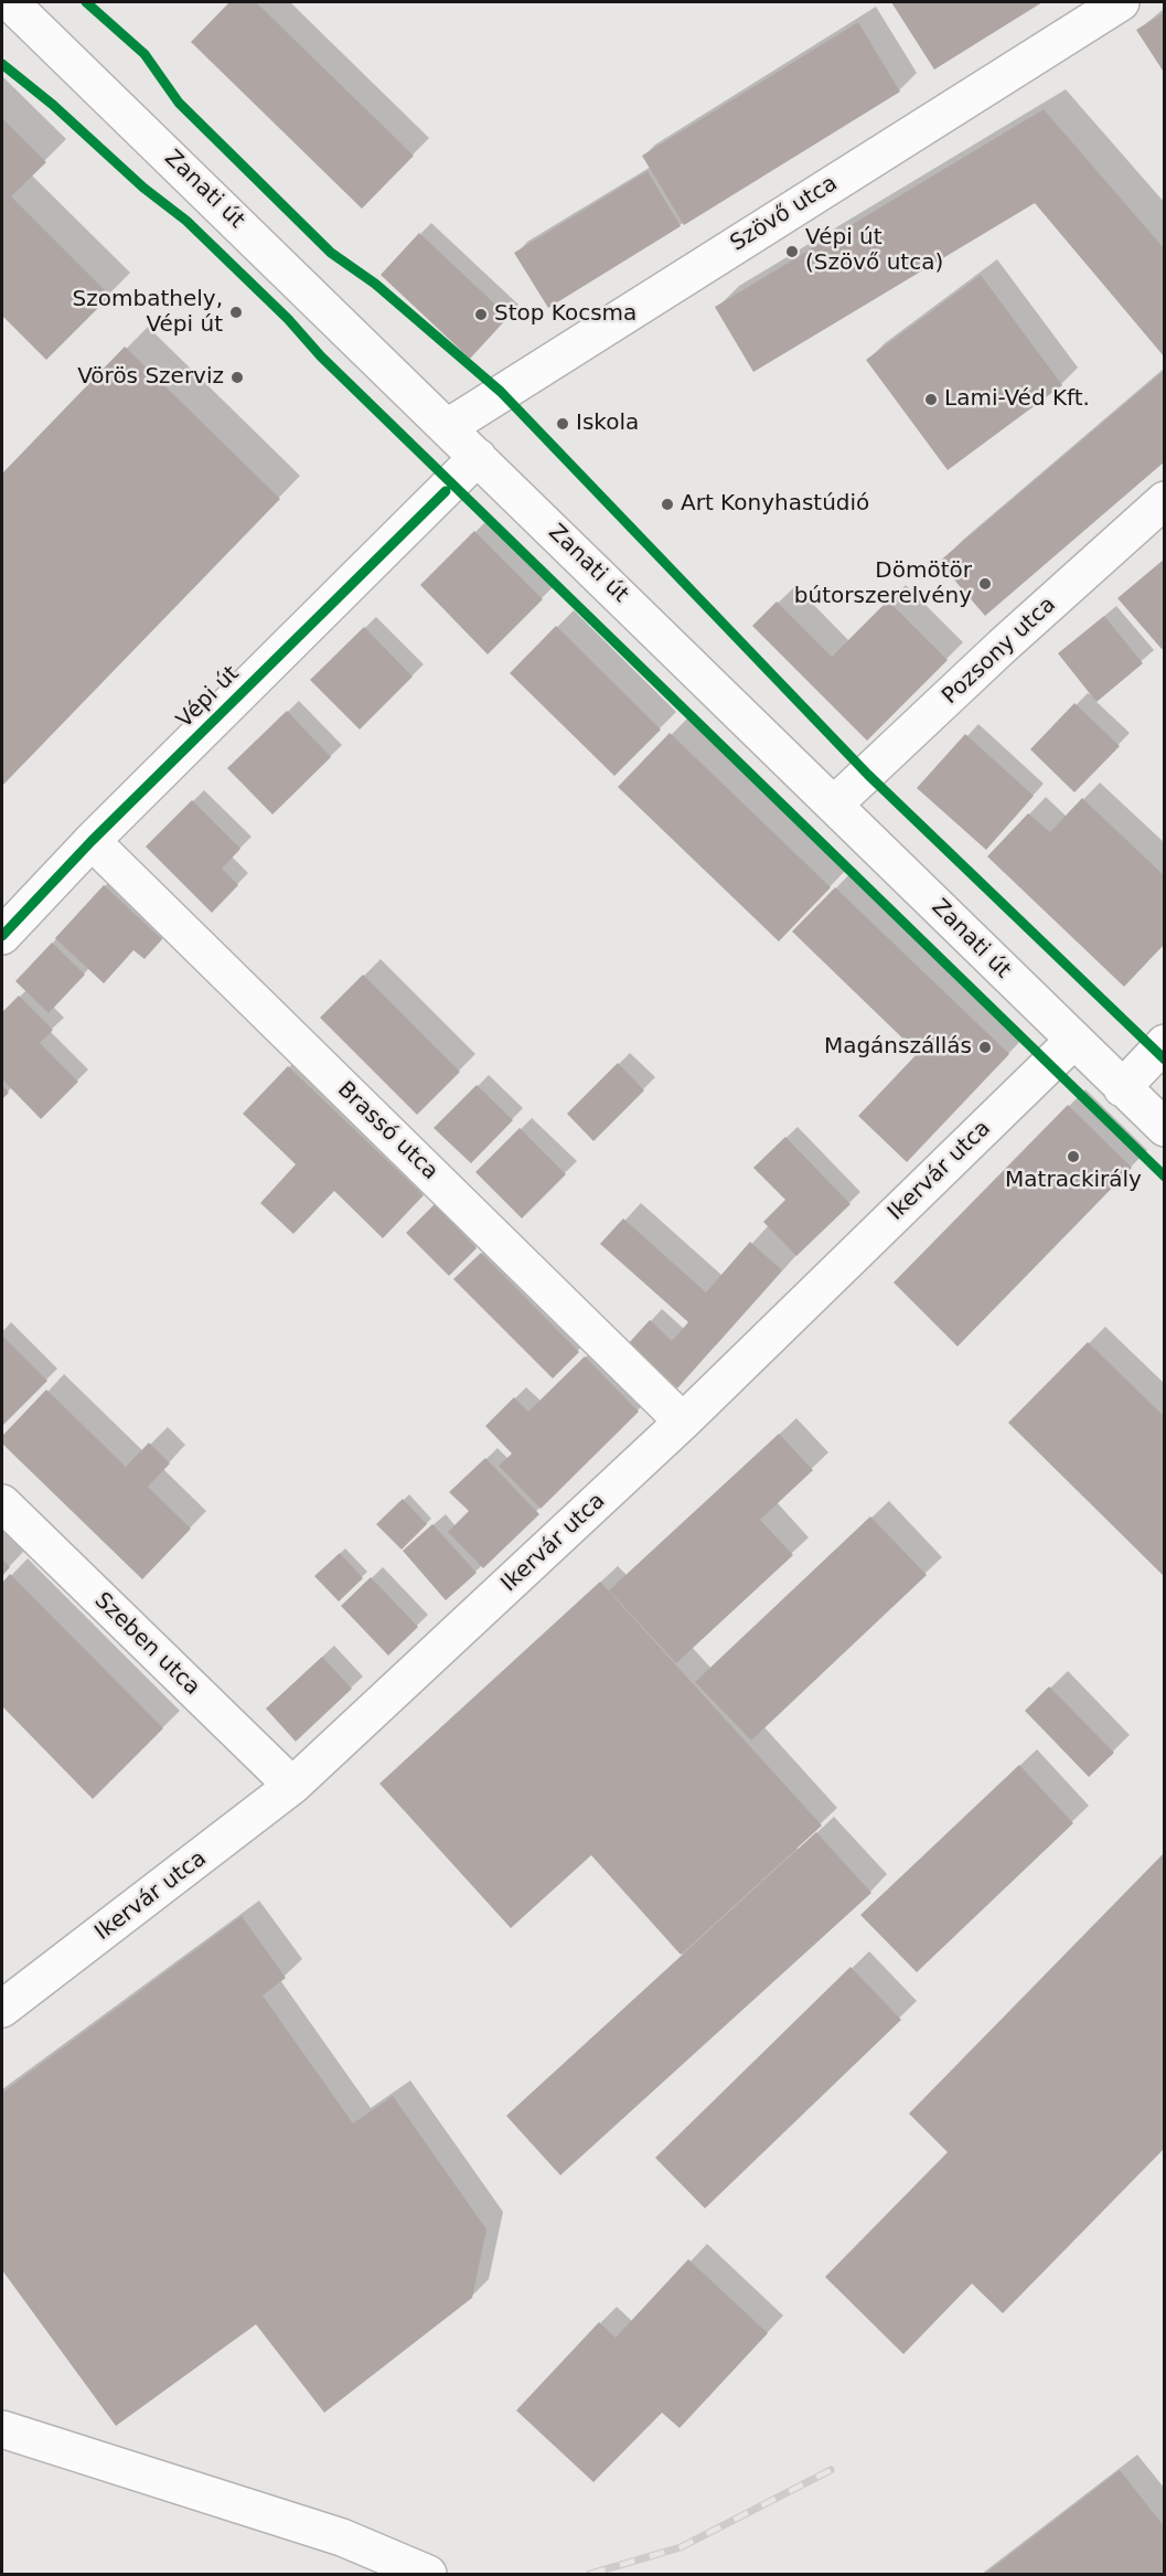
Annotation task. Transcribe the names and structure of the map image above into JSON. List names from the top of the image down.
{
  "streets": {
    "street": [
      "Zanati út",
      "Szövő utca",
      "Pozsony utca",
      "Vépi út",
      "Brassó utca",
      "Ikervár utca",
      "Szeben utca"
    ]
  },
  "crossings": [
    ["Zanati út", "Szövő utca"],
    ["Zanati út", "Pozsony utca"],
    ["Zanati út", "Vépi út"],
    ["Zanati út", "Ikervár utca"],
    ["Vépi út", "Brassó utca"],
    ["Brassó utca", "Ikervár utca"],
    ["Ikervár utca", "Szeben utca"]
  ],
  "places": [
    "Vépi út (Szövő utca)",
    "Szombathely, Vépi út",
    "Stop Kocsma",
    "Vörös Szerviz",
    "Lami-Véd Kft.",
    "Iskola",
    "Art Konyhastúdió",
    "Dömötör bútorszerelvény",
    "Magánszállás",
    "Matrackirály"
  ]
}
